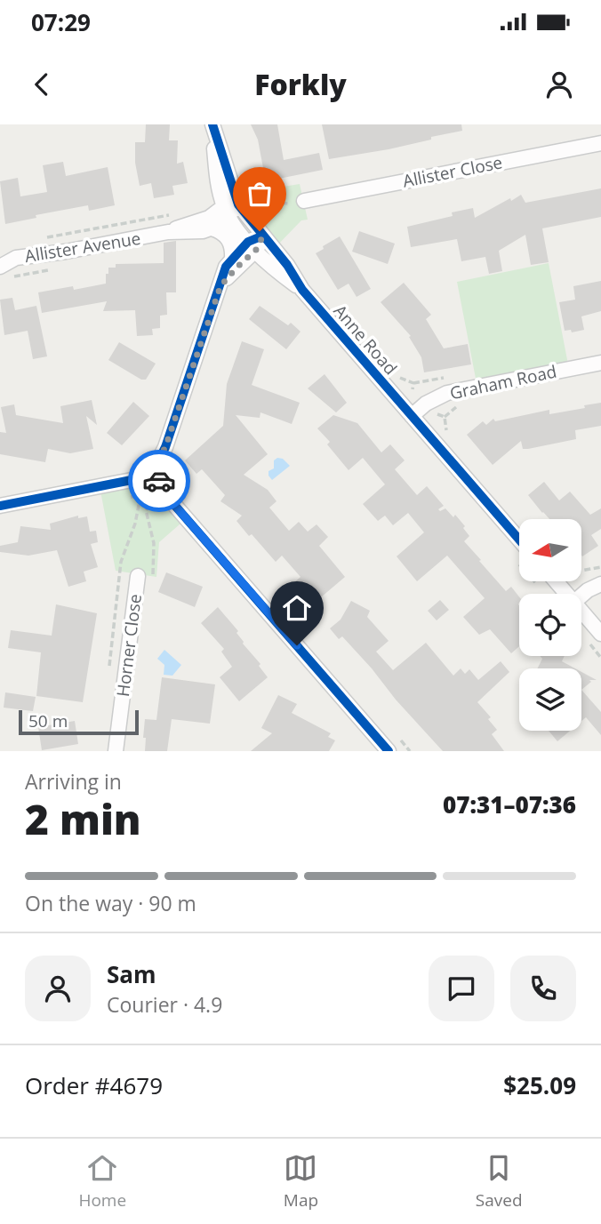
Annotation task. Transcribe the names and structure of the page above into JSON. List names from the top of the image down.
{
  "streets": {
    "street": [
      "Allister Close",
      "Allister Avenue",
      "Anne Road",
      "Graham Road",
      "Horner Close"
    ]
  },
  "crossings": [
    ["Allister Avenue", "Anne Road"],
    ["Anne Road", "Graham Road"]
  ],
  "scale_bar": "50 m",
  "north": "left",
  "page": {
    "status": "07:29",
    "header": "Forkly",
    "scale": "50 m",
    "heading": ["2 min", "Arriving in", "07:31–07:36"],
    "panel": [
      "Sam",
      "Courier · 4.9",
      "Order #4679",
      "$25.09"
    ],
    "bar": "On the way · 90 m",
    "tabs": ["Home", "Map", "Saved"]
  }
}
